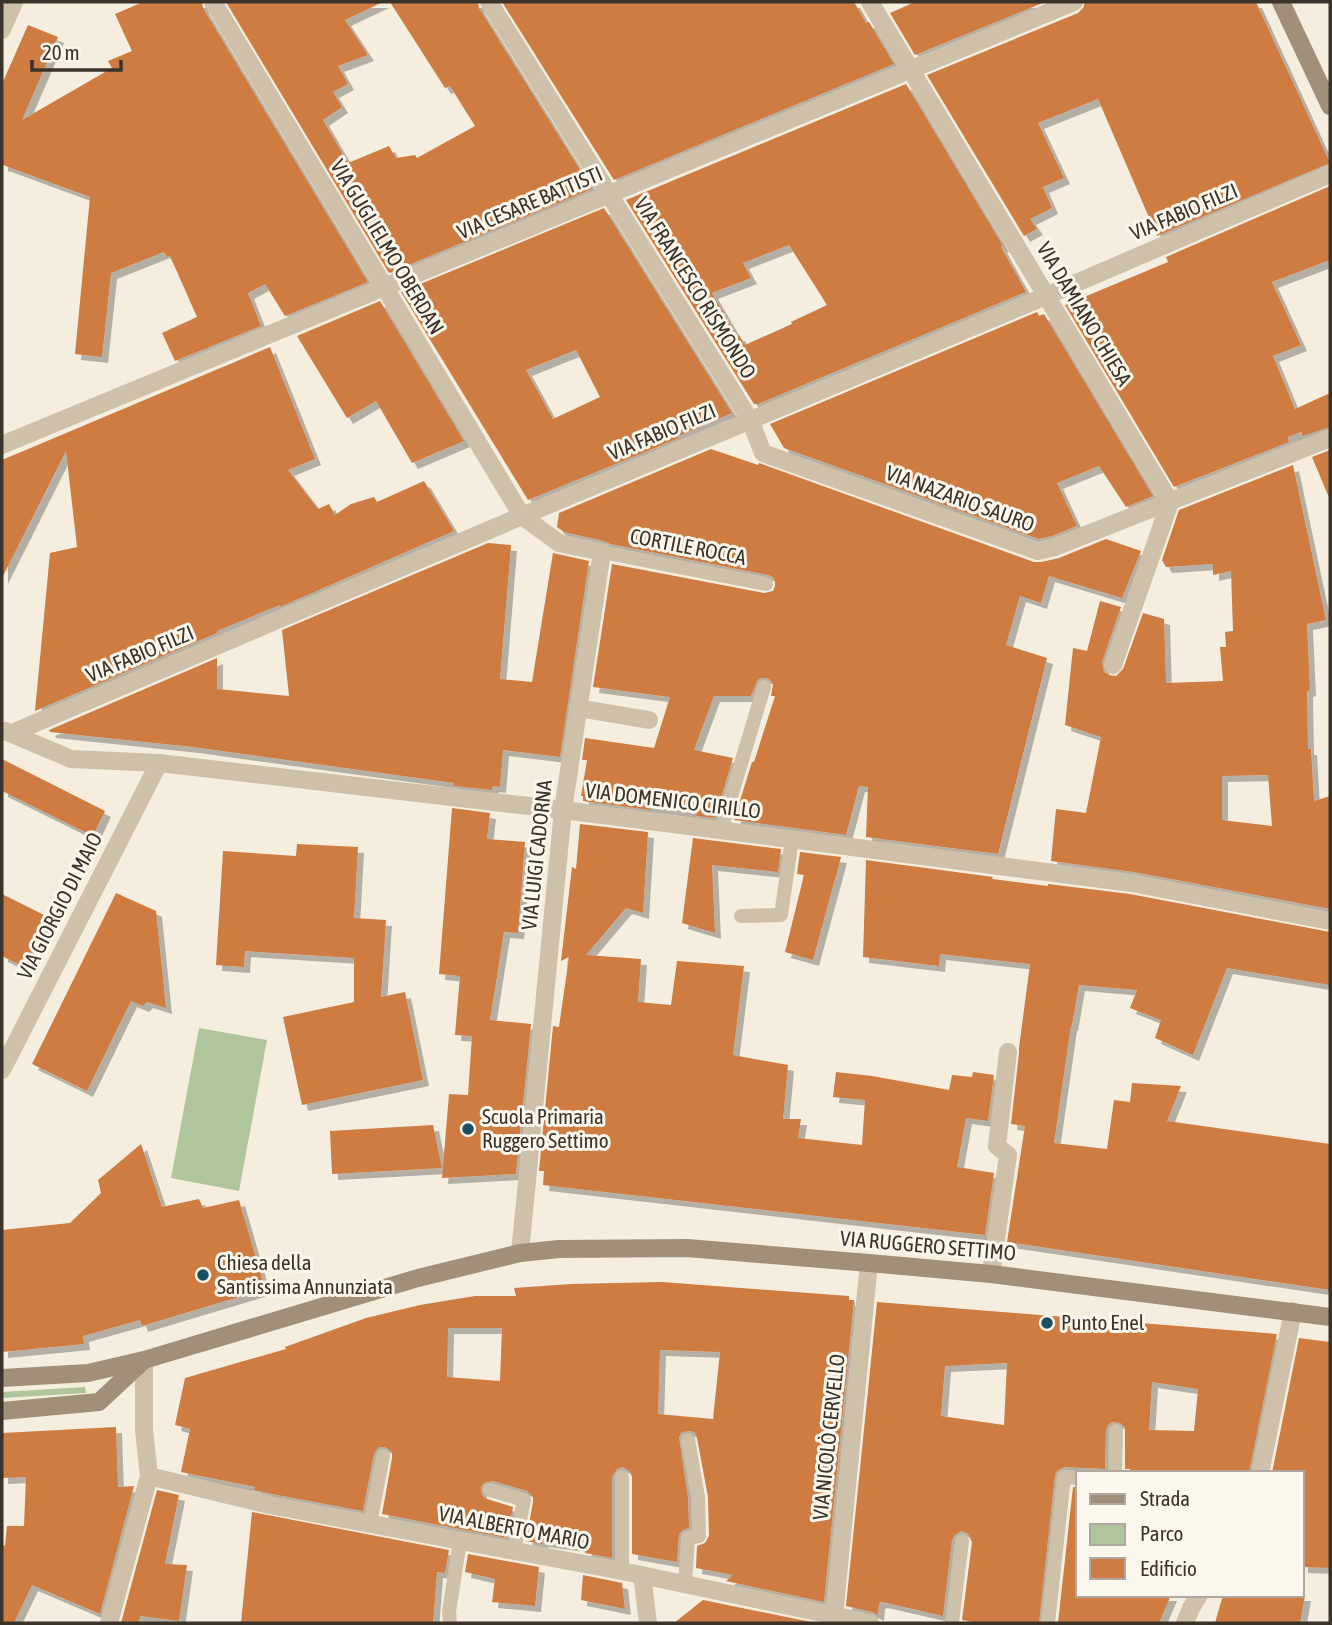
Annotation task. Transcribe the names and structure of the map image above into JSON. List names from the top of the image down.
{
  "streets": {
    "street": [
      "VIA CESARE BATTISTI",
      "VIA FABIO FILZI",
      "VIA GUGLIELMO OBERDAN",
      "VIA FRANCESCO RISMONDO",
      "VIA DAMIANO CHIESA",
      "VIA NAZARIO SAURO",
      "VIA DOMENICO CIRILLO",
      "VIA LUIGI CADORNA",
      "VIA GIORGIO DI MAIO",
      "VIA RUGGERO SETTIMO",
      "VIA NICOLÒ CERVELLO",
      "VIA ALBERTO MARIO"
    ],
    "lane": ["CORTILE ROCCA"]
  },
  "crossings": [
    ["VIA CESARE BATTISTI", "VIA GUGLIELMO OBERDAN"],
    ["VIA CESARE BATTISTI", "VIA FRANCESCO RISMONDO"],
    ["VIA CESARE BATTISTI", "VIA DAMIANO CHIESA"],
    ["VIA FABIO FILZI", "VIA GUGLIELMO OBERDAN"],
    ["VIA FABIO FILZI", "VIA FRANCESCO RISMONDO"],
    ["VIA FABIO FILZI", "VIA DAMIANO CHIESA"],
    ["VIA FABIO FILZI", "VIA NAZARIO SAURO"],
    ["VIA FABIO FILZI", "VIA DOMENICO CIRILLO"],
    ["VIA FRANCESCO RISMONDO", "VIA NAZARIO SAURO"],
    ["VIA DAMIANO CHIESA", "VIA NAZARIO SAURO"],
    ["CORTILE ROCCA", "VIA LUIGI CADORNA"],
    ["VIA DOMENICO CIRILLO", "VIA LUIGI CADORNA"],
    ["VIA DOMENICO CIRILLO", "VIA GIORGIO DI MAIO"],
    ["VIA LUIGI CADORNA", "VIA RUGGERO SETTIMO"],
    ["VIA RUGGERO SETTIMO", "VIA NICOLÒ CERVELLO"],
    ["VIA NICOLÒ CERVELLO", "VIA ALBERTO MARIO"]
  ],
  "places": ["Scuola Primaria Ruggero Settimo", "Chiesa della Santissima Annunziata", "Punto Enel"],
  "legend": ["Strada", "Parco", "Edificio"],
  "scale_bar": "20 m"
}
